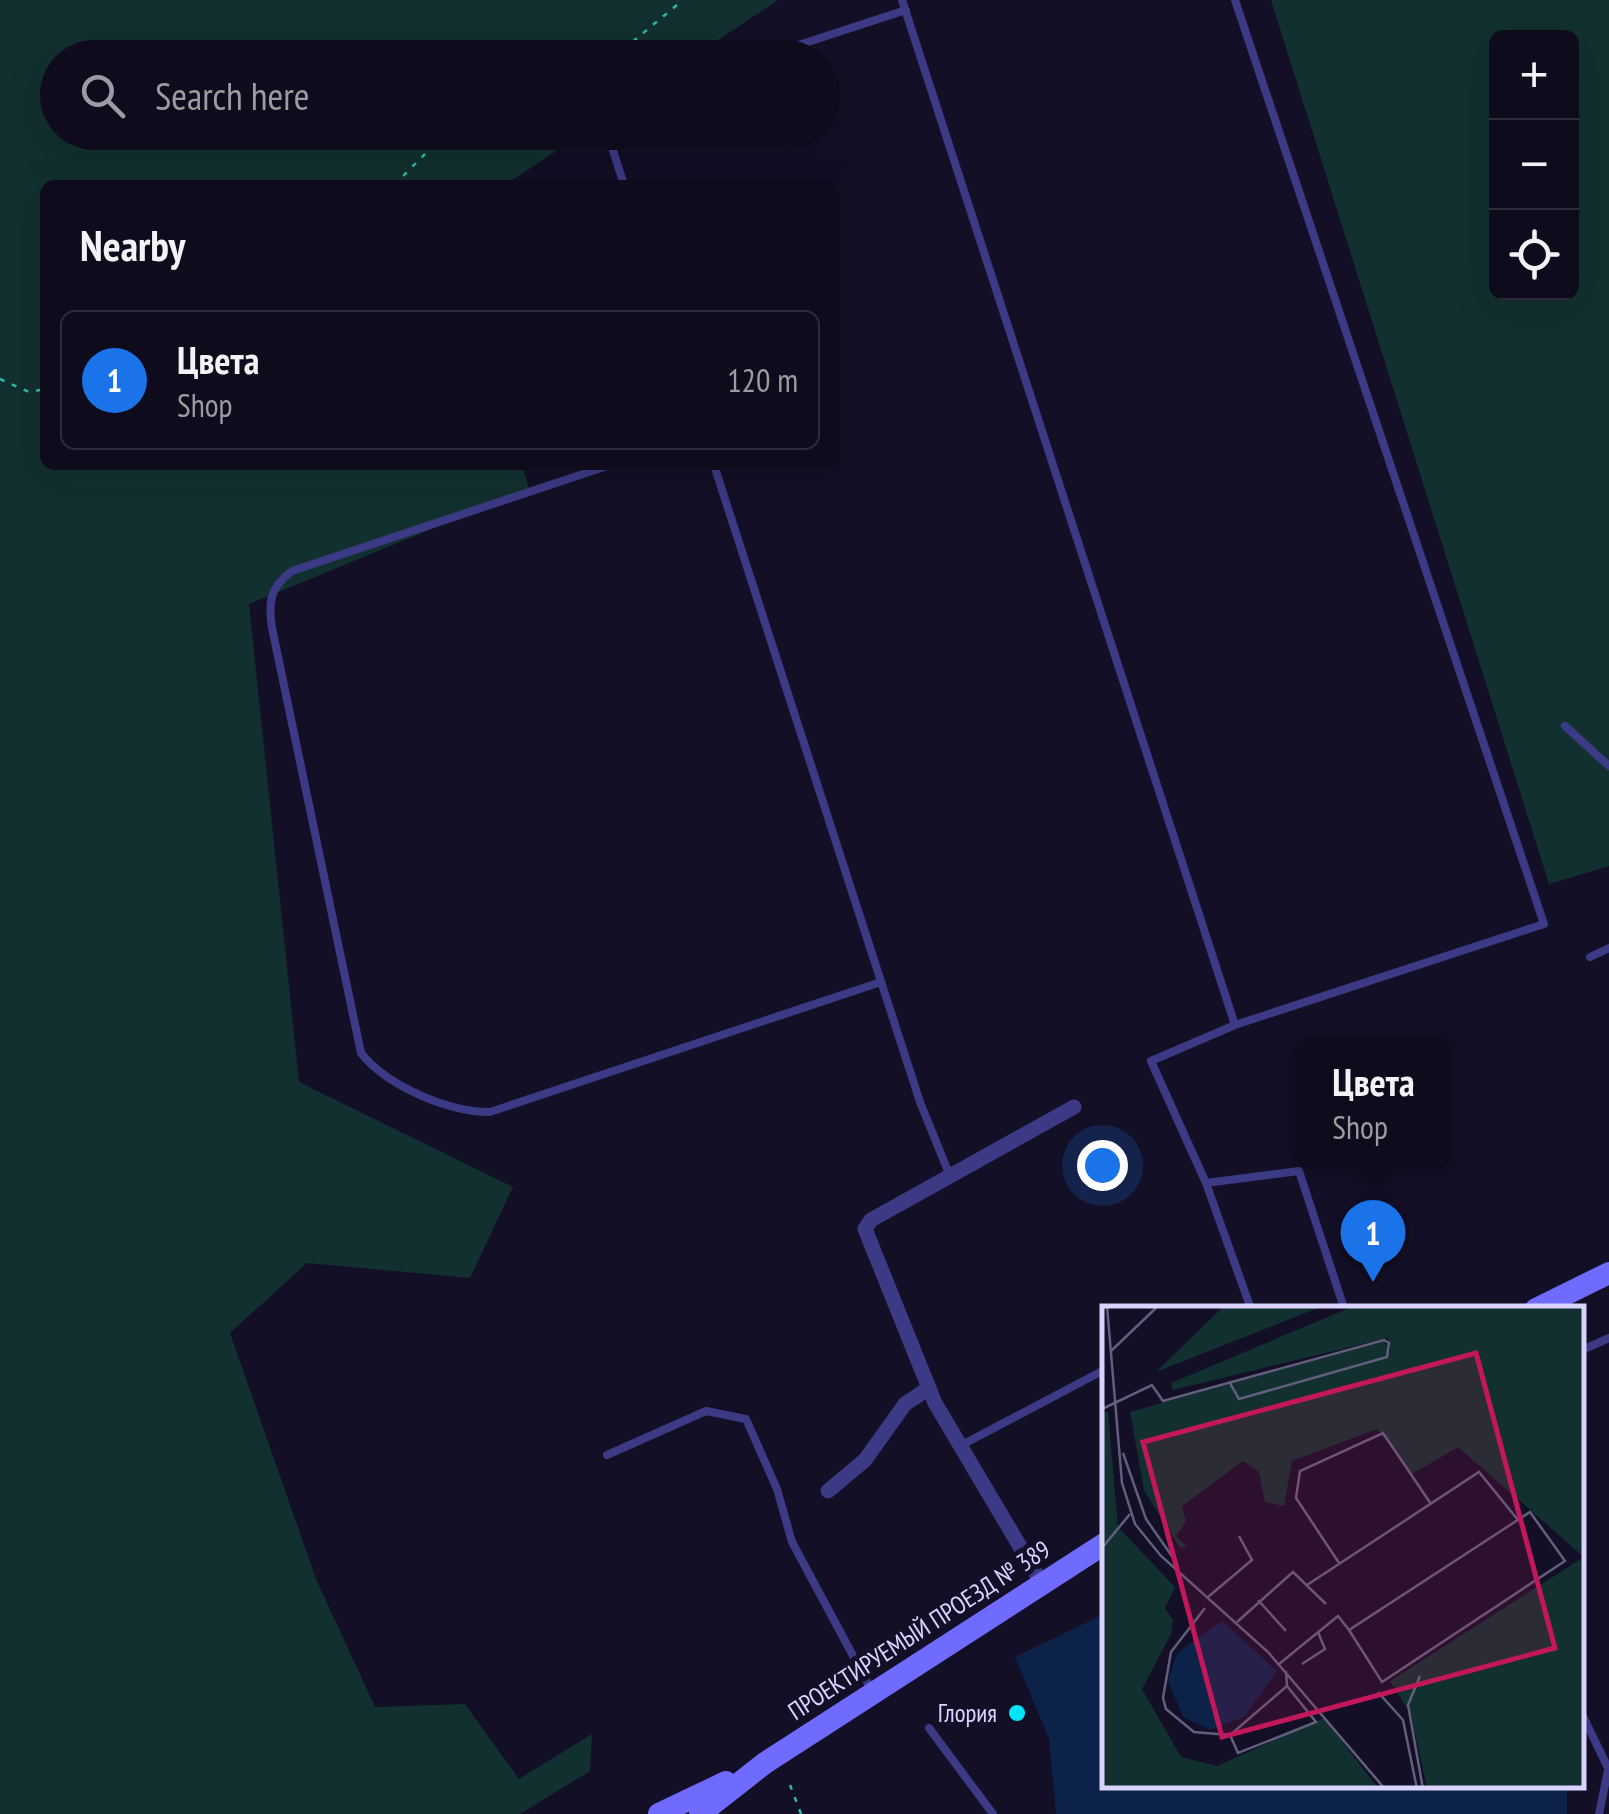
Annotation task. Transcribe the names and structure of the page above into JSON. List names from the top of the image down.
{
  "streets": {
    "main road": ["ПРОЕКТИРУЕМЫЙ ПРОЕЗД № 389"]
  },
  "places": ["Глория"],
  "page": {
    "map_buttons": ["+", "−"],
    "search": "Search here",
    "heading": "Nearby",
    "list": [
      {
        "mark": "1",
        "name": "Цвета",
        "note": "Shop",
        "value": "120 m"
      }
    ],
    "popup": ["Цвета", "Shop"],
    "pins": "1"
  }
}
